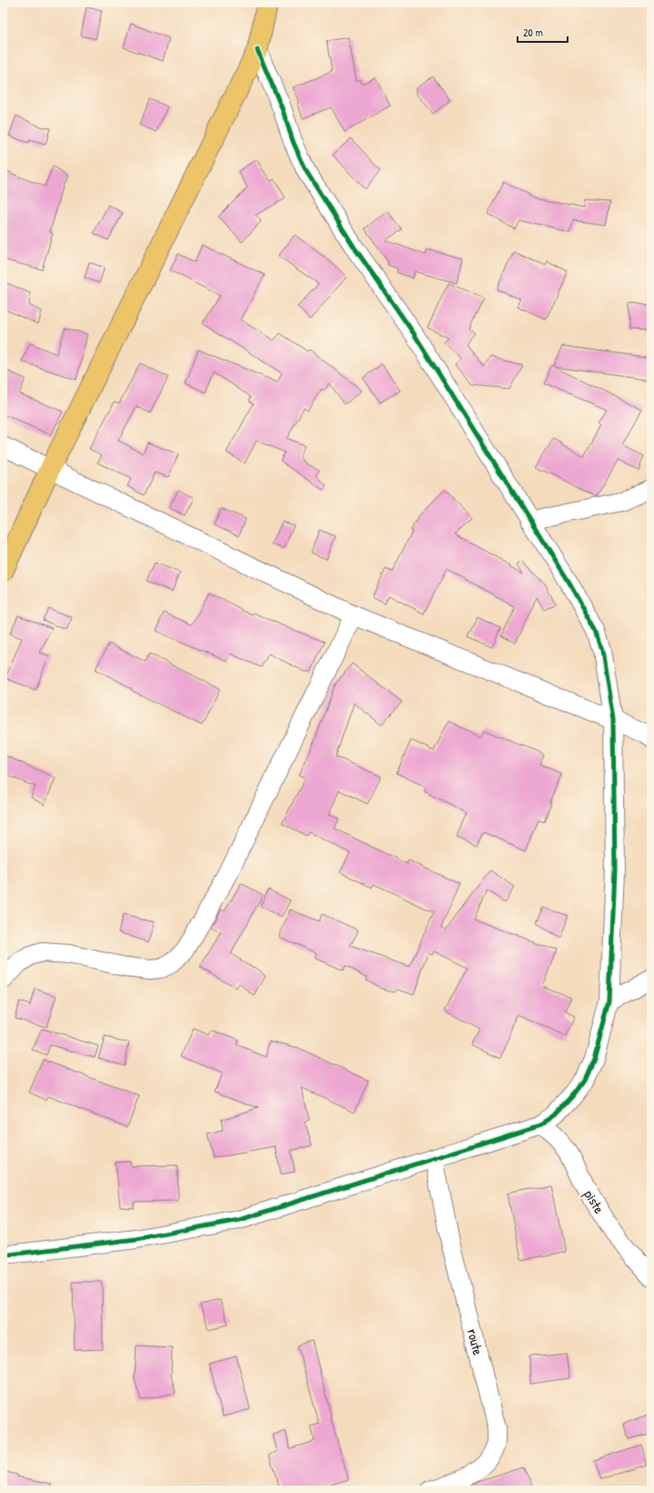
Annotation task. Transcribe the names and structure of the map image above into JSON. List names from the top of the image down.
{
  "streets": {
    "street": ["piste", "route"]
  },
  "scale_bar": "20 m"
}
